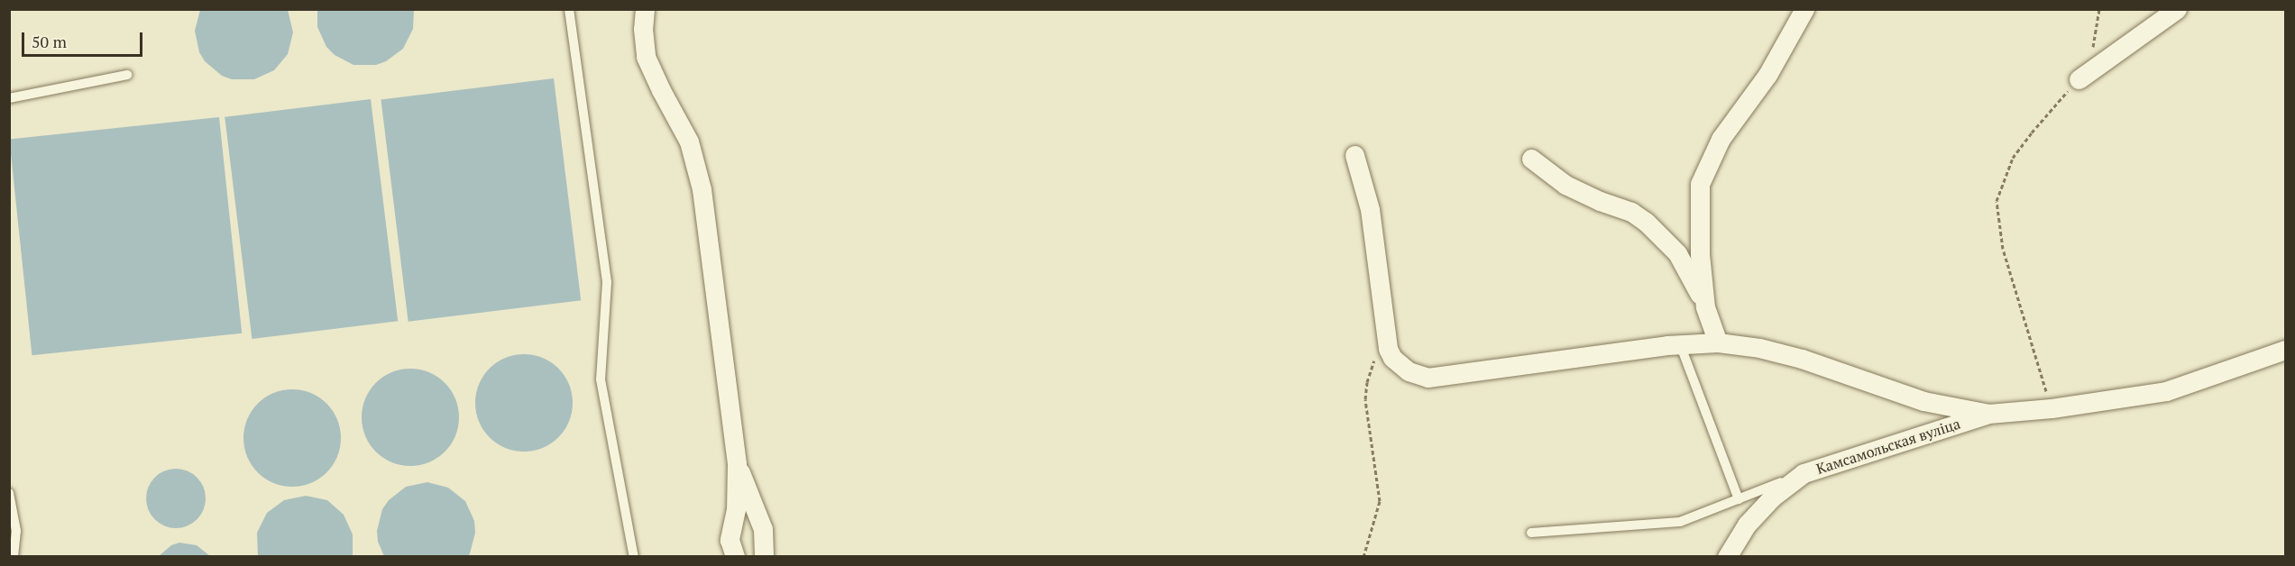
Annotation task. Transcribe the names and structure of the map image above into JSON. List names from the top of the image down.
{
  "streets": {
    "street": ["Камсамольская вуліца"]
  },
  "scale_bar": "50 m"
}
